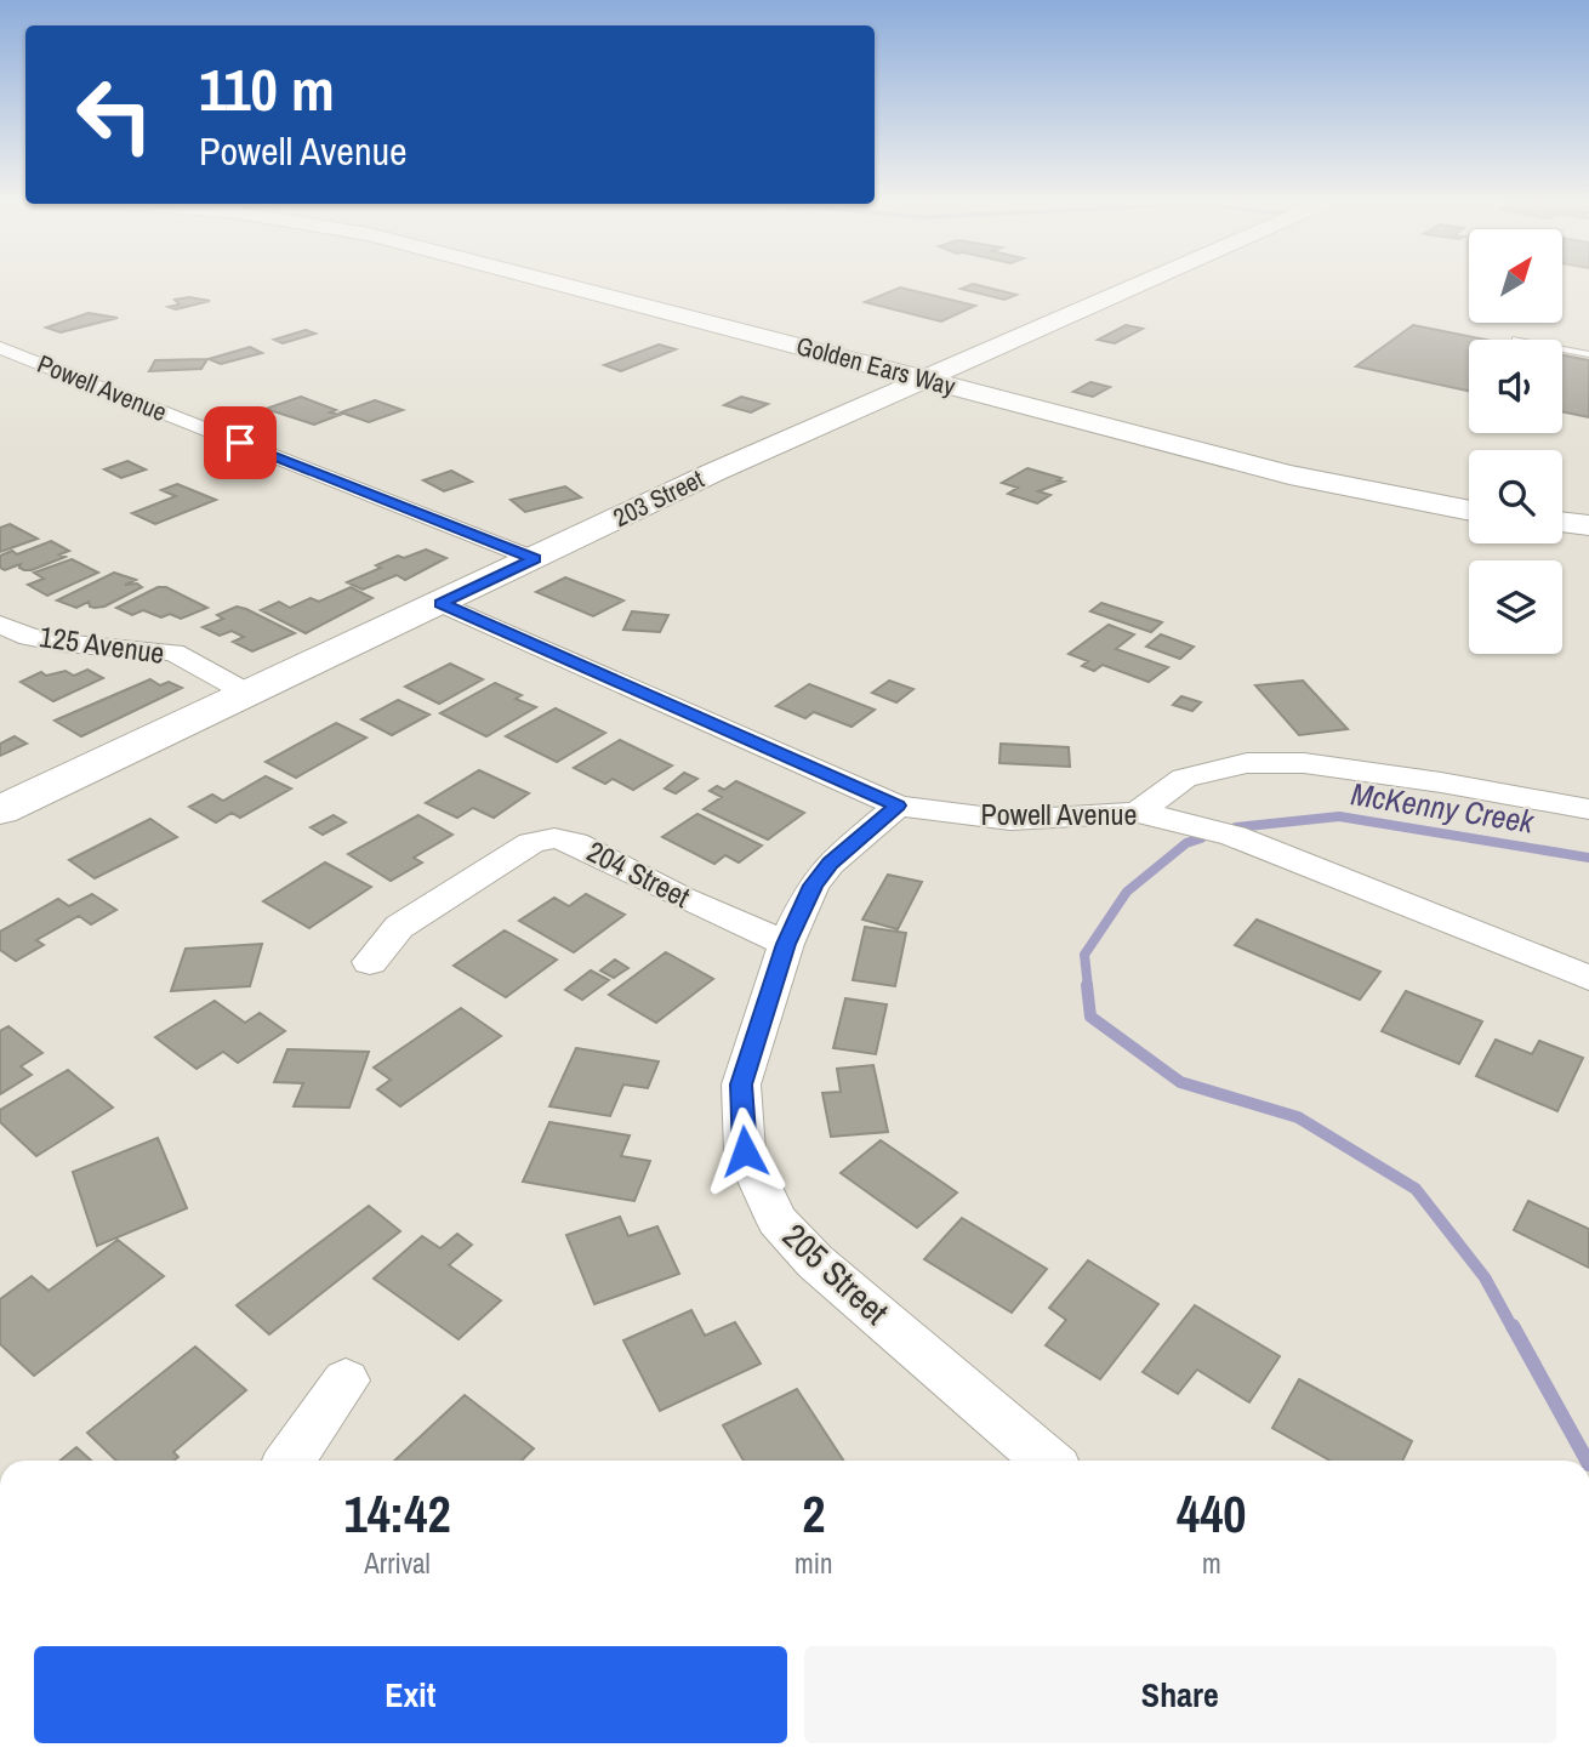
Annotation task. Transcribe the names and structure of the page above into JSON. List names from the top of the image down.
{
  "streets": {
    "main road": ["Golden Ears Way", "203 Street"],
    "street": [
      "Powell Avenue",
      "125 Avenue",
      "204 Street",
      "205 Street"
    ]
  },
  "crossings": [
    ["Golden Ears Way", "203 Street"],
    ["Powell Avenue", "203 Street"],
    ["Powell Avenue", "205 Street"],
    ["203 Street", "125 Avenue"],
    ["204 Street", "205 Street"]
  ],
  "water": ["McKenny Creek"],
  "north": "top right",
  "page": {
    "turn": ["110 m", "Powell Avenue"],
    "eta": [
      "14:42",
      "Arrival",
      "2",
      "min",
      "440",
      "m"
    ],
    "buttons": ["Exit", "Share"]
  }
}
